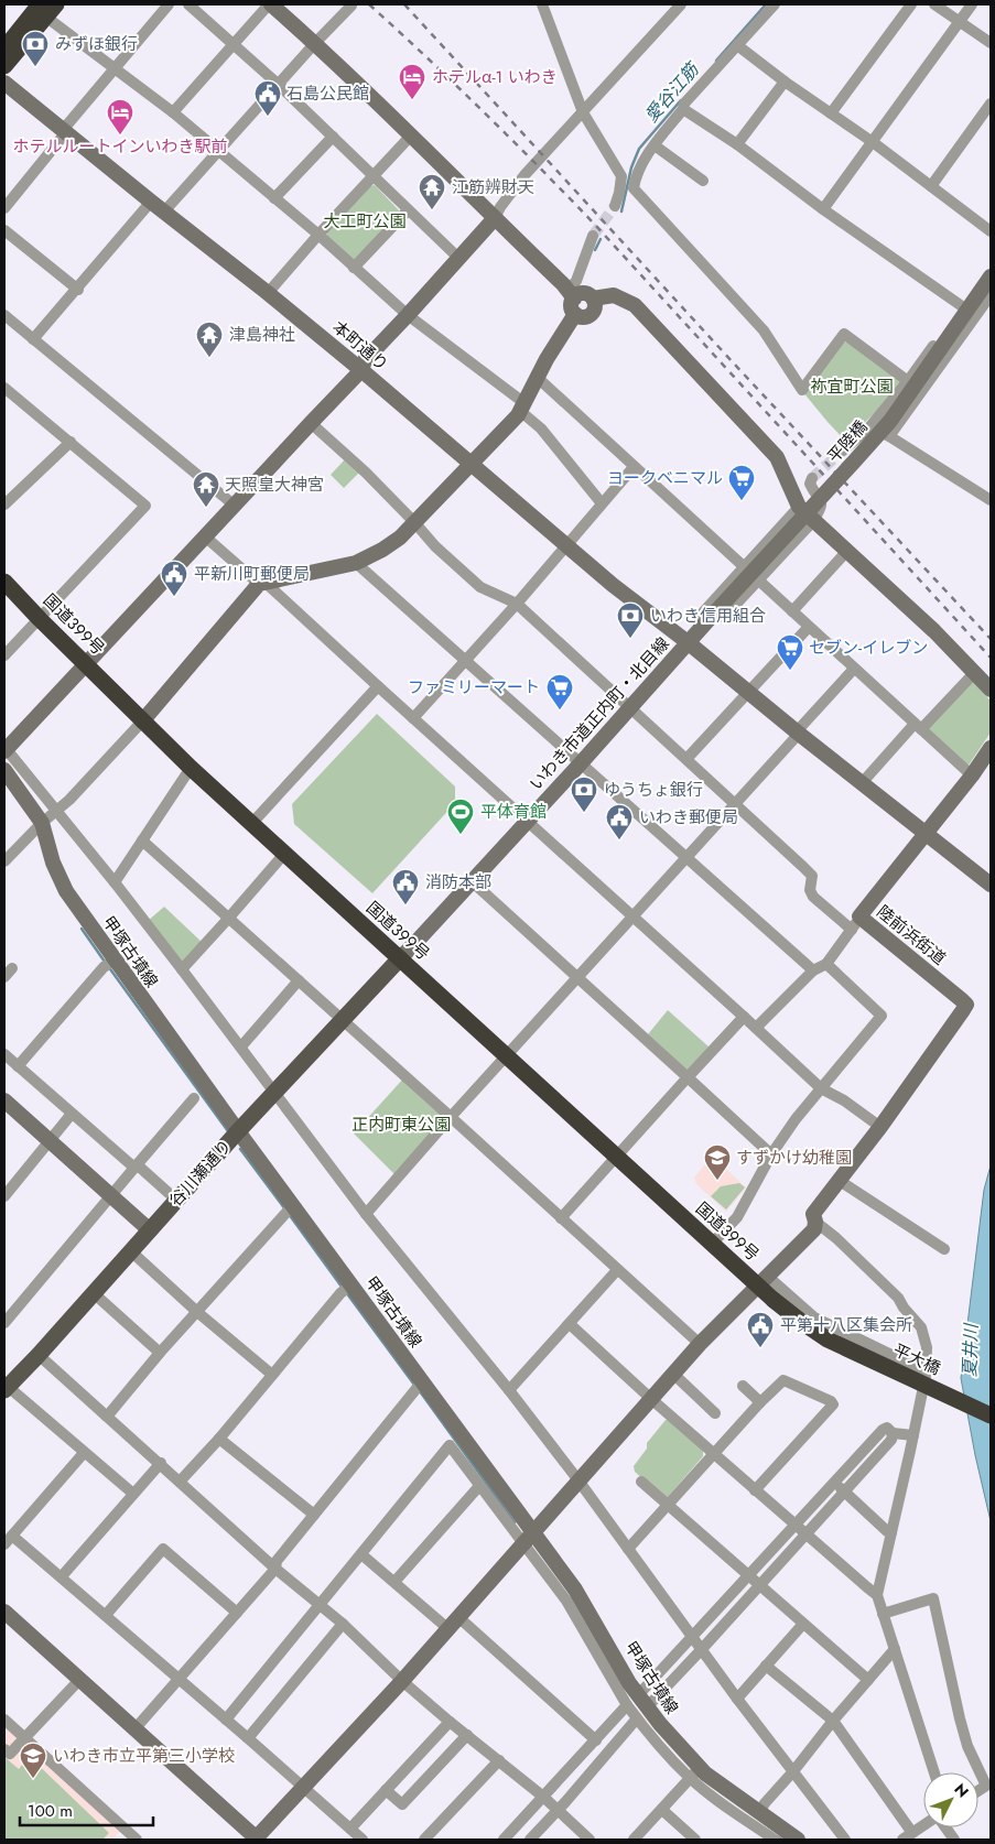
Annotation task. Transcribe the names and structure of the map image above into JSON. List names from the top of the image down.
{
  "streets": {
    "highway": ["国道399号", "平大橋"],
    "main road": ["谷川瀬通り"],
    "street": [
      "本町通り",
      "平陸橋",
      "いわき市道正内町・北目線",
      "陸前浜街道",
      "甲塚古墳線"
    ]
  },
  "crossings": [
    ["本町通り", "いわき市道正内町・北目線"],
    ["平陸橋", "いわき市道正内町・北目線"],
    ["国道399号", "いわき市道正内町・北目線"],
    ["国道399号", "谷川瀬通り"],
    ["国道399号", "平大橋"],
    ["いわき市道正内町・北目線", "谷川瀬通り"],
    ["甲塚古墳線", "谷川瀬通り"]
  ],
  "water": ["愛谷江筋", "夏井川"],
  "parks": ["大工町公園", "祢宜町公園", "正内町東公園"],
  "places": {
    "bank": ["みずほ銀行", "いわき信用組合", "ゆうちょ銀行"],
    "hotel": ["ホテルα-1 いわき", "ホテルルートインいわき駅前"],
    "public building": [
      "石島公民館",
      "平新川町郵便局",
      "いわき郵便局",
      "消防本部",
      "平第十八区集会所"
    ],
    "temple": ["江筋辨財天", "津島神社", "天照皇大神宮"],
    "supermarket": ["ヨークベニマル", "セブン-イレブン", "ファミリーマート"],
    "sports": ["平体育館"],
    "school or university": ["すずかけ幼稚園", "いわき市立平第三小学校"]
  },
  "scale_bar": "100 m",
  "north": "top right"
}
